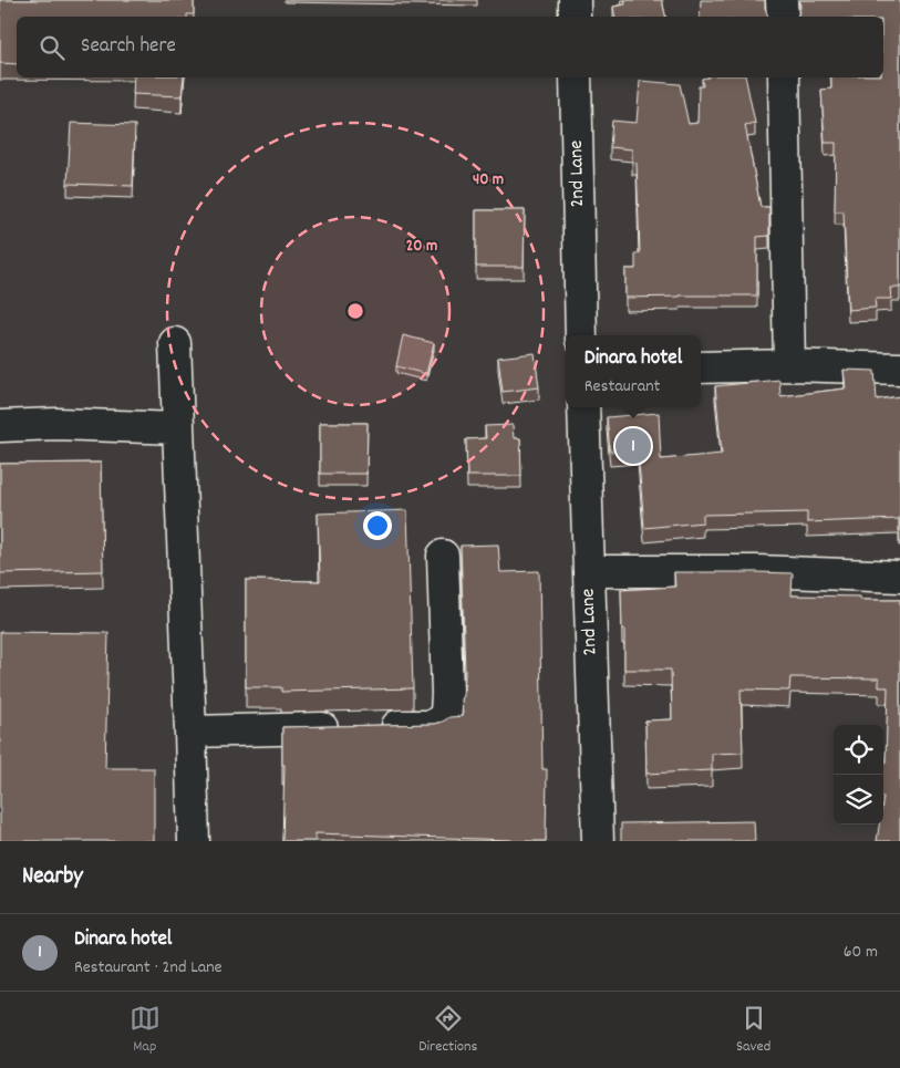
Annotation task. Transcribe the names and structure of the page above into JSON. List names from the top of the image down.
{
  "streets": {
    "street": ["2nd Lane"]
  },
  "page": {
    "search": "Search here",
    "popup": ["Dinara hotel", "Restaurant"],
    "pins": "1",
    "heading": "Nearby",
    "list": [
      {
        "mark": "1",
        "name": "Dinara hotel",
        "note": "Restaurant · 2nd Lane",
        "value": "60 m"
      }
    ],
    "nav": ["Map", "Directions", "Saved"]
  },
  "rings": ["40 m", "20 m"]
}
